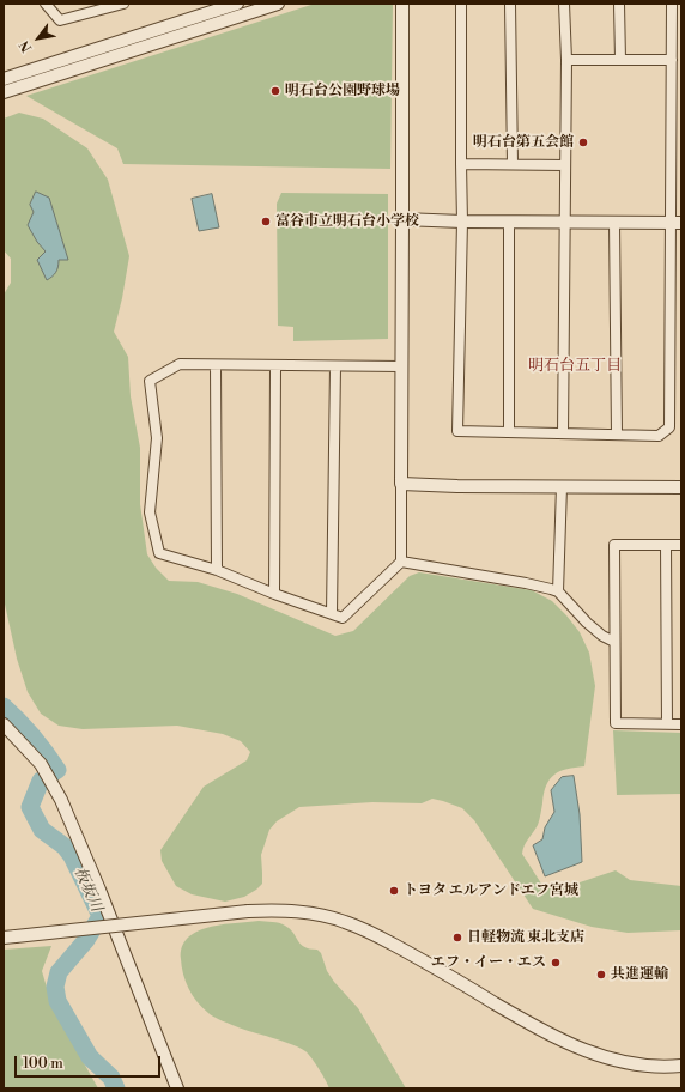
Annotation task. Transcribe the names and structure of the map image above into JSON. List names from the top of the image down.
{
  "districts": ["明石台五丁目"],
  "water": ["板坂川"],
  "places": [
    "明石台公園野球場",
    "明石台第五会館",
    "富谷市立明石台小学校",
    "トヨタ エルアンドエフ宮城",
    "日軽物流 東北支店",
    "エフ・イー・エス",
    "共進運輸"
  ],
  "scale_bar": "100 m",
  "north": "bottom left"
}
